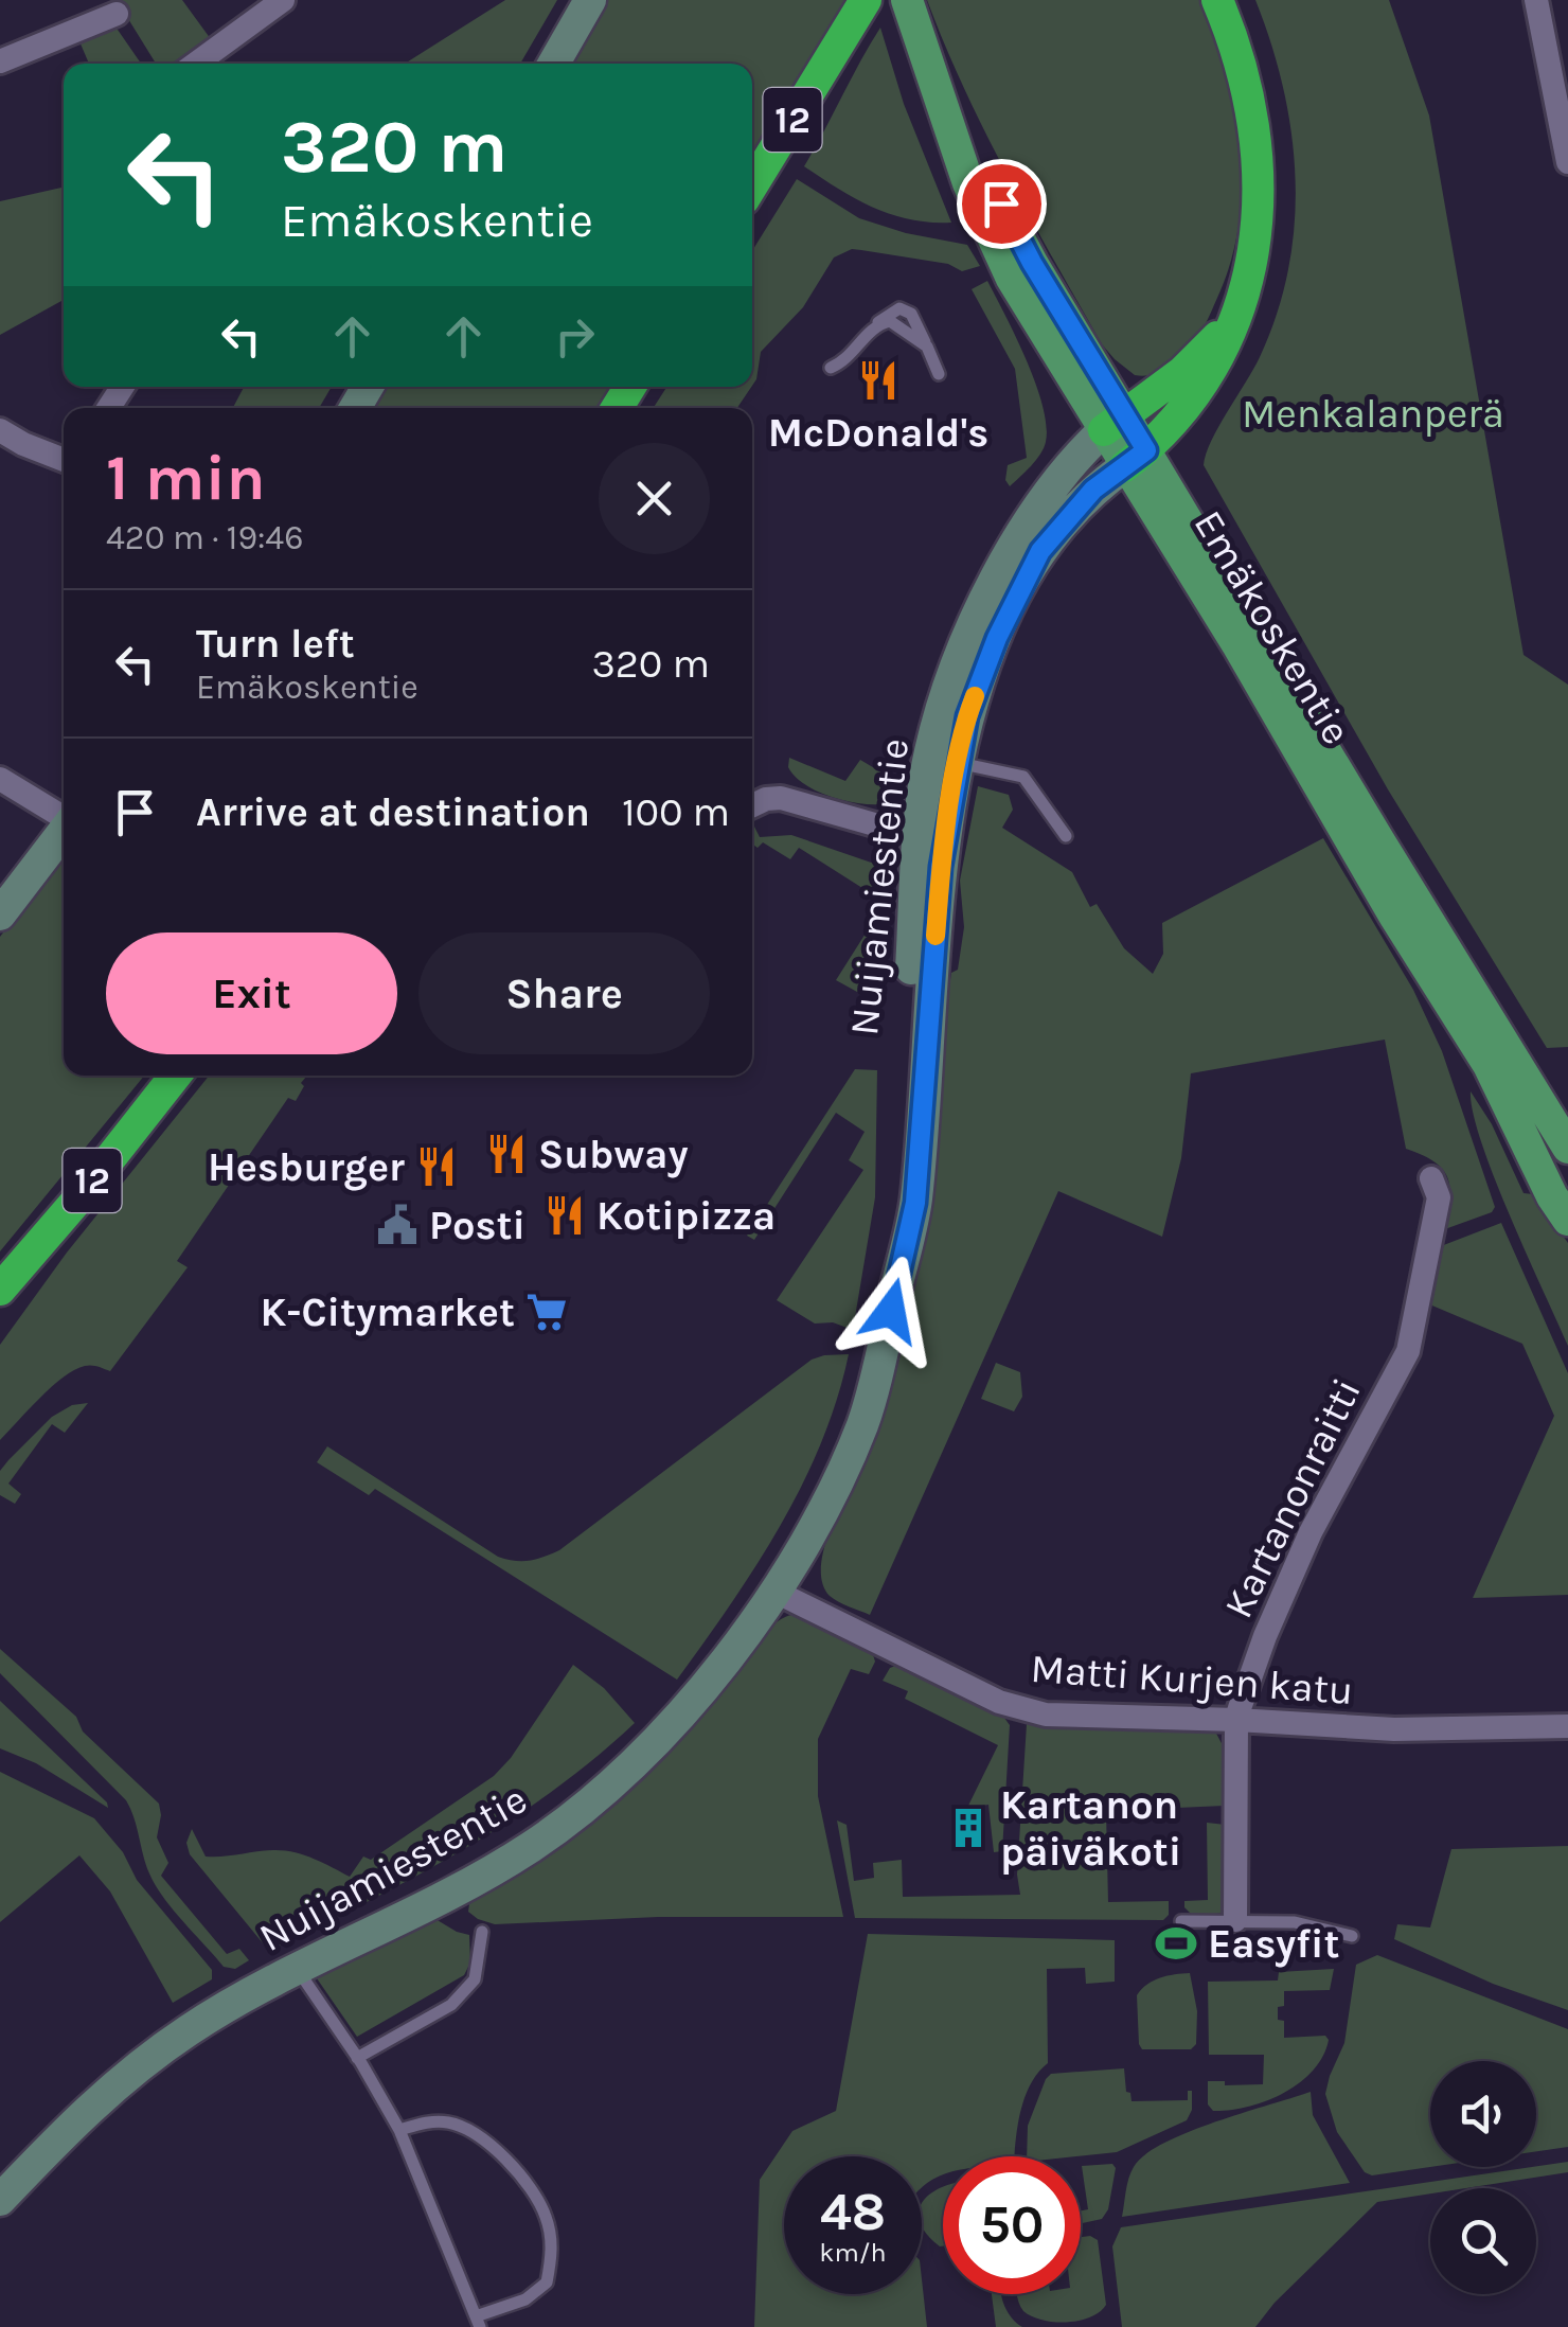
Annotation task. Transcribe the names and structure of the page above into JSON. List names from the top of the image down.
{
  "streets": {
    "highway": ["12"],
    "main road": ["Emäkoskentie", "Nuijamiestentie"],
    "street": ["Kartanonraitti", "Matti Kurjen katu"]
  },
  "crossings": [
    ["Emäkoskentie", "Nuijamiestentie"],
    ["Nuijamiestentie", "Matti Kurjen katu"],
    ["Kartanonraitti", "Matti Kurjen katu"]
  ],
  "parks": ["Menkalanperä"],
  "places": {
    "restaurant": [
      "McDonald's",
      "Subway",
      "Hesburger",
      "Kotipizza"
    ],
    "public building": ["Posti"],
    "supermarket": ["K-Citymarket"],
    "building": ["Kartanon päiväkoti"],
    "sports": ["Easyfit"]
  },
  "page": {
    "turn": ["320 m", "Emäkoskentie"],
    "heading": ["1 min", "420 m · 19:46"],
    "list": [
      {
        "name": "Turn left",
        "note": "Emäkoskentie",
        "value": "320 m"
      },
      {
        "name": "Arrive at destination",
        "value": "100 m"
      }
    ],
    "buttons": ["Exit", "Share"],
    "speed": "48 km/h",
    "limit": "50"
  }
}
